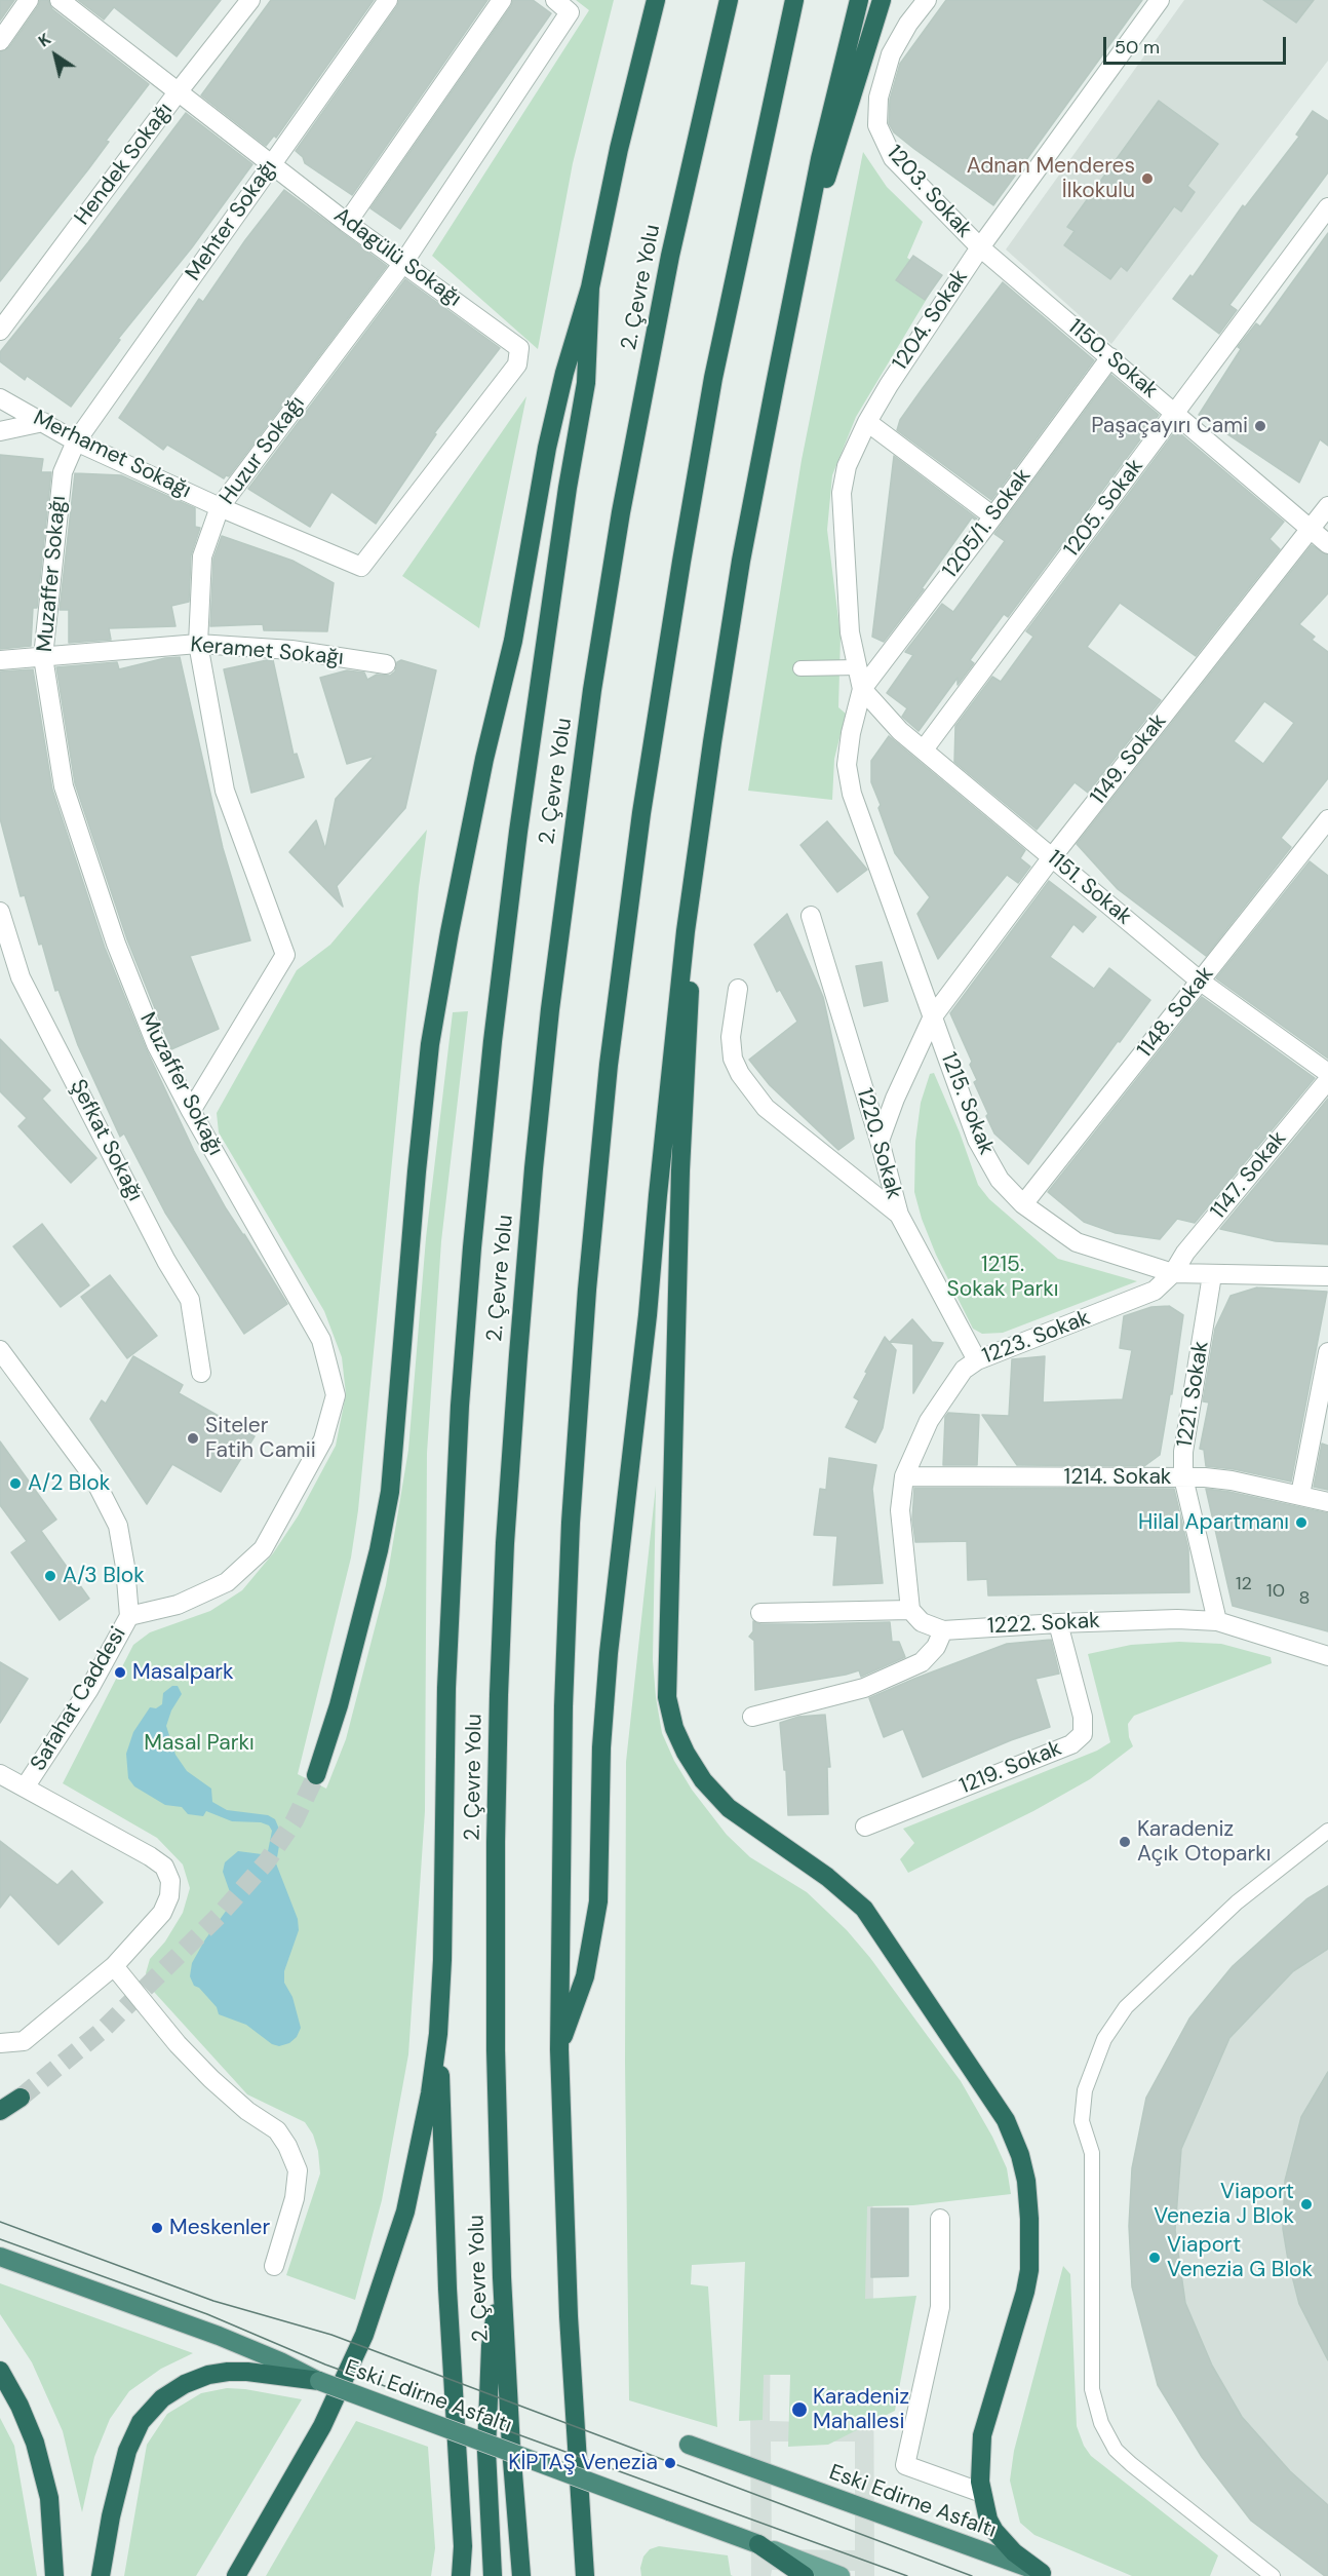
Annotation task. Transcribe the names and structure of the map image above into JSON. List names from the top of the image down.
{
  "streets": {
    "highway": ["2. Çevre Yolu", "Eski Edirne Asfaltı"],
    "street": [
      "Hendek Sokağı",
      "1203. Sokak",
      "Mehter Sokağı",
      "Adagülü Sokağı",
      "1204. Sokak",
      "1150. Sokak",
      "Huzur Sokağı",
      "Merhamet Sokağı",
      "1205. Sokak",
      "1205/1. Sokak",
      "Muzaffer Sokağı",
      "Keramet Sokağı",
      "1149. Sokak",
      "1151. Sokak",
      "1148. Sokak",
      "1215. Sokak",
      "Şefkat Sokağı",
      "1220. Sokak",
      "1147. Sokak",
      "1223. Sokak",
      "1221. Sokak",
      "1214. Sokak",
      "1222. Sokak",
      "Safahat Caddesi",
      "1219. Sokak"
    ]
  },
  "crossings": [
    ["Hendek Sokağı", "Adagülü Sokağı"],
    ["1203. Sokak", "1204. Sokak"],
    ["1203. Sokak", "1150. Sokak"],
    ["Mehter Sokağı", "Adagülü Sokağı"],
    ["Mehter Sokağı", "Merhamet Sokağı"],
    ["Mehter Sokağı", "Muzaffer Sokağı"],
    ["Adagülü Sokağı", "Huzur Sokağı"],
    ["Adagülü Sokağı", "Merhamet Sokağı"],
    ["1204. Sokak", "1150. Sokak"],
    ["1204. Sokak", "1205/1. Sokak"],
    ["1204. Sokak", "1151. Sokak"],
    ["1204. Sokak", "1215. Sokak"],
    ["1150. Sokak", "1205. Sokak"],
    ["1150. Sokak", "1205/1. Sokak"],
    ["1150. Sokak", "1149. Sokak"],
    ["Huzur Sokağı", "Merhamet Sokağı"],
    ["Huzur Sokağı", "Muzaffer Sokağı"],
    ["Huzur Sokağı", "Keramet Sokağı"],
    ["Merhamet Sokağı", "Muzaffer Sokağı"],
    ["1205. Sokak", "1151. Sokak"],
    ["1205/1. Sokak", "1151. Sokak"],
    ["1205/1. Sokak", "1215. Sokak"],
    ["Muzaffer Sokağı", "Keramet Sokağı"],
    ["Muzaffer Sokağı", "Safahat Caddesi"],
    ["1149. Sokak", "1151. Sokak"],
    ["1149. Sokak", "1215. Sokak"],
    ["1149. Sokak", "1220. Sokak"],
    ["1151. Sokak", "1148. Sokak"],
    ["1151. Sokak", "1215. Sokak"],
    ["1148. Sokak", "1215. Sokak"],
    ["1215. Sokak", "1147. Sokak"],
    ["1215. Sokak", "1223. Sokak"],
    ["1215. Sokak", "1221. Sokak"],
    ["1220. Sokak", "1223. Sokak"],
    ["1147. Sokak", "1223. Sokak"],
    ["1223. Sokak", "1214. Sokak"],
    ["1221. Sokak", "1214. Sokak"],
    ["1221. Sokak", "1222. Sokak"],
    ["1222. Sokak", "1219. Sokak"]
  ],
  "parks": ["1215. Sokak Parkı", "Masal Parkı"],
  "places": [
    "Adnan Menderes İlkokulu",
    "Paşaçayırı Cami",
    "Siteler Fatih Camii",
    "A/2 Blok",
    "Hilal Apartmanı",
    "A/3 Blok",
    "Masalpark",
    "Karadeniz Açık Otoparkı",
    "Viaport Venezia J Blok",
    "Meskenler",
    "Viaport Venezia G Blok",
    "Karadeniz Mahallesi",
    "KİPTAŞ Venezia"
  ],
  "house_numbers": ["12", "10", "8"],
  "scale_bar": "50 m",
  "north": "top left"
}
